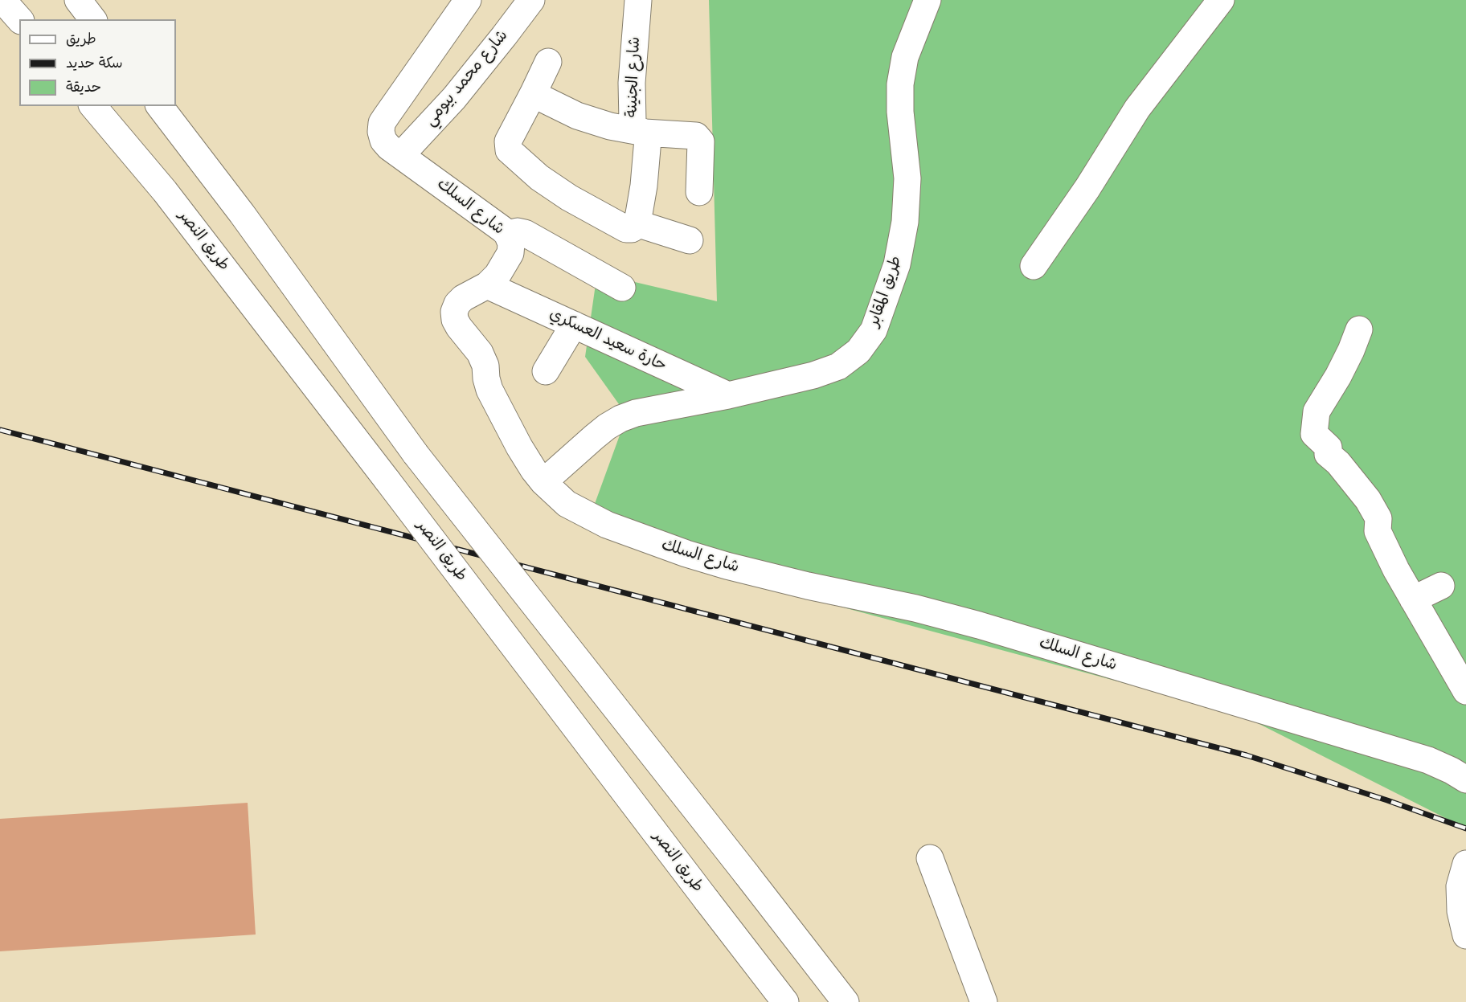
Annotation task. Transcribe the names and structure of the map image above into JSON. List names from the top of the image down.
{
  "streets": {
    "main road": [
      "شارع الجنينة",
      "شارع محمد بيومي",
      "شارع السلك",
      "طريق النصر",
      "طريق المقابر",
      "حارة سعيد العسكري"
    ]
  },
  "crossings": [
    ["شارع محمد بيومي", "شارع السلك"],
    ["شارع السلك", "طريق المقابر"],
    ["شارع السلك", "حارة سعيد العسكري"],
    ["طريق المقابر", "حارة سعيد العسكري"]
  ],
  "legend": ["طريق", "سكة حديد", "حديقة"]
}
